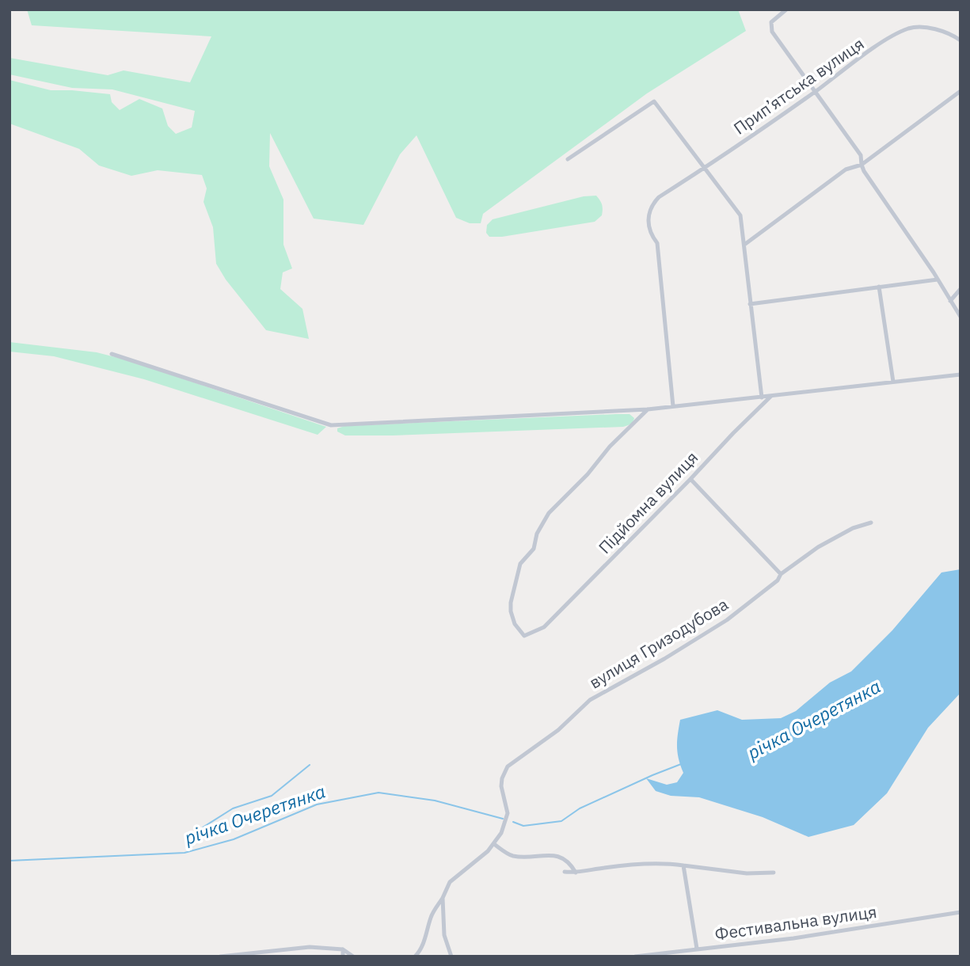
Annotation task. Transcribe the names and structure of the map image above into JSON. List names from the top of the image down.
{
  "streets": {
    "street": [
      "Прип’ятська вулиця",
      "Підйомна вулиця",
      "вулиця Гризодубова",
      "Фестивальна вулиця"
    ]
  },
  "water": ["річка Очеретянка"]
}
